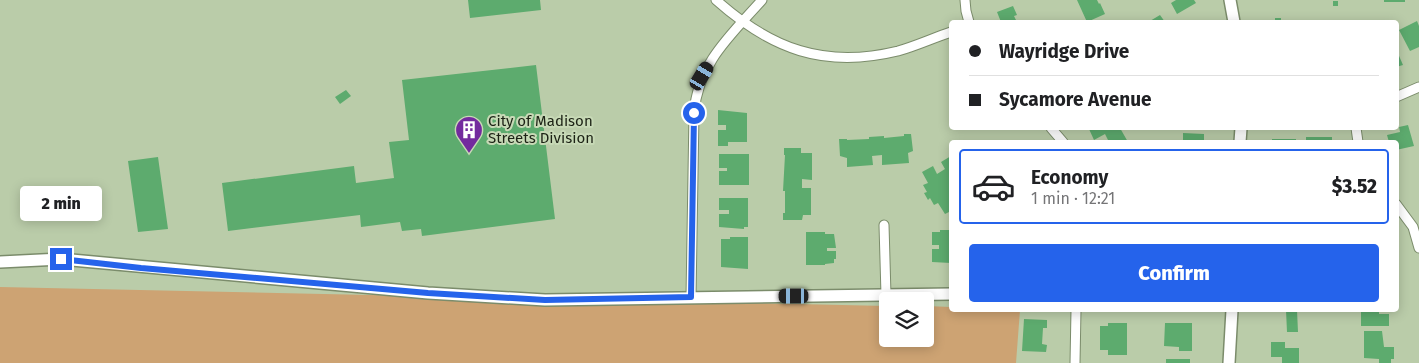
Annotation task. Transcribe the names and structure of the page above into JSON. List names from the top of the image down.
{
  "places": {
    "building": ["City of Madison Streets Division"]
  },
  "page": {
    "banner": ["Wayridge Drive", "Sycamore Avenue"],
    "list": [
      {
        "name": "Economy",
        "note": "1 min · 12:21",
        "value": "$3.52"
      }
    ],
    "bubble": "2 min",
    "buttons": "Confirm"
  }
}
